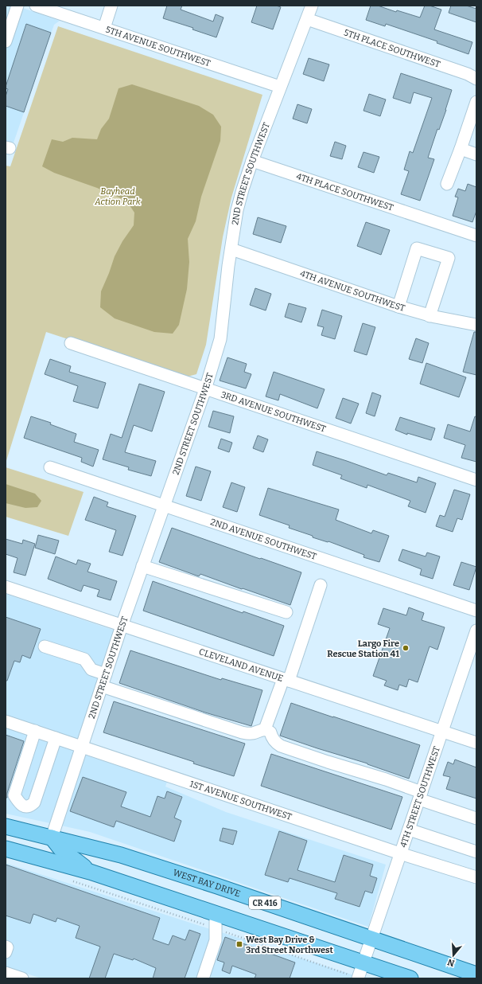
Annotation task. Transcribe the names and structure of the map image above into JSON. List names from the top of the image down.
{
  "streets": {
    "main road": ["WEST BAY DRIVE", "CR 416"],
    "street": [
      "5TH AVENUE SOUTHWEST",
      "5TH PLACE SOUTHWEST",
      "2ND STREET SOUTHWEST",
      "4TH PLACE SOUTHWEST",
      "4TH AVENUE SOUTHWEST",
      "3RD AVENUE SOUTHWEST",
      "2ND AVENUE SOUTHWEST",
      "CLEVELAND AVENUE",
      "4TH STREET SOUTHWEST",
      "1ST AVENUE SOUTHWEST"
    ]
  },
  "crossings": [
    ["5TH AVENUE SOUTHWEST", "2ND STREET SOUTHWEST"],
    ["5TH PLACE SOUTHWEST", "2ND STREET SOUTHWEST"],
    ["2ND STREET SOUTHWEST", "4TH PLACE SOUTHWEST"],
    ["2ND STREET SOUTHWEST", "4TH AVENUE SOUTHWEST"],
    ["2ND STREET SOUTHWEST", "3RD AVENUE SOUTHWEST"],
    ["2ND STREET SOUTHWEST", "2ND AVENUE SOUTHWEST"],
    ["2ND STREET SOUTHWEST", "CLEVELAND AVENUE"],
    ["2ND STREET SOUTHWEST", "1ST AVENUE SOUTHWEST"],
    ["2ND STREET SOUTHWEST", "WEST BAY DRIVE"],
    ["CLEVELAND AVENUE", "4TH STREET SOUTHWEST"],
    ["4TH STREET SOUTHWEST", "1ST AVENUE SOUTHWEST"],
    ["4TH STREET SOUTHWEST", "WEST BAY DRIVE"]
  ],
  "parks": ["Bayhead Action Park"],
  "places": {
    "other": ["Largo Fire Rescue Station 41"],
    "transit": ["West Bay Drive & 3rd Street Northwest"]
  },
  "north": "bottom"
}
